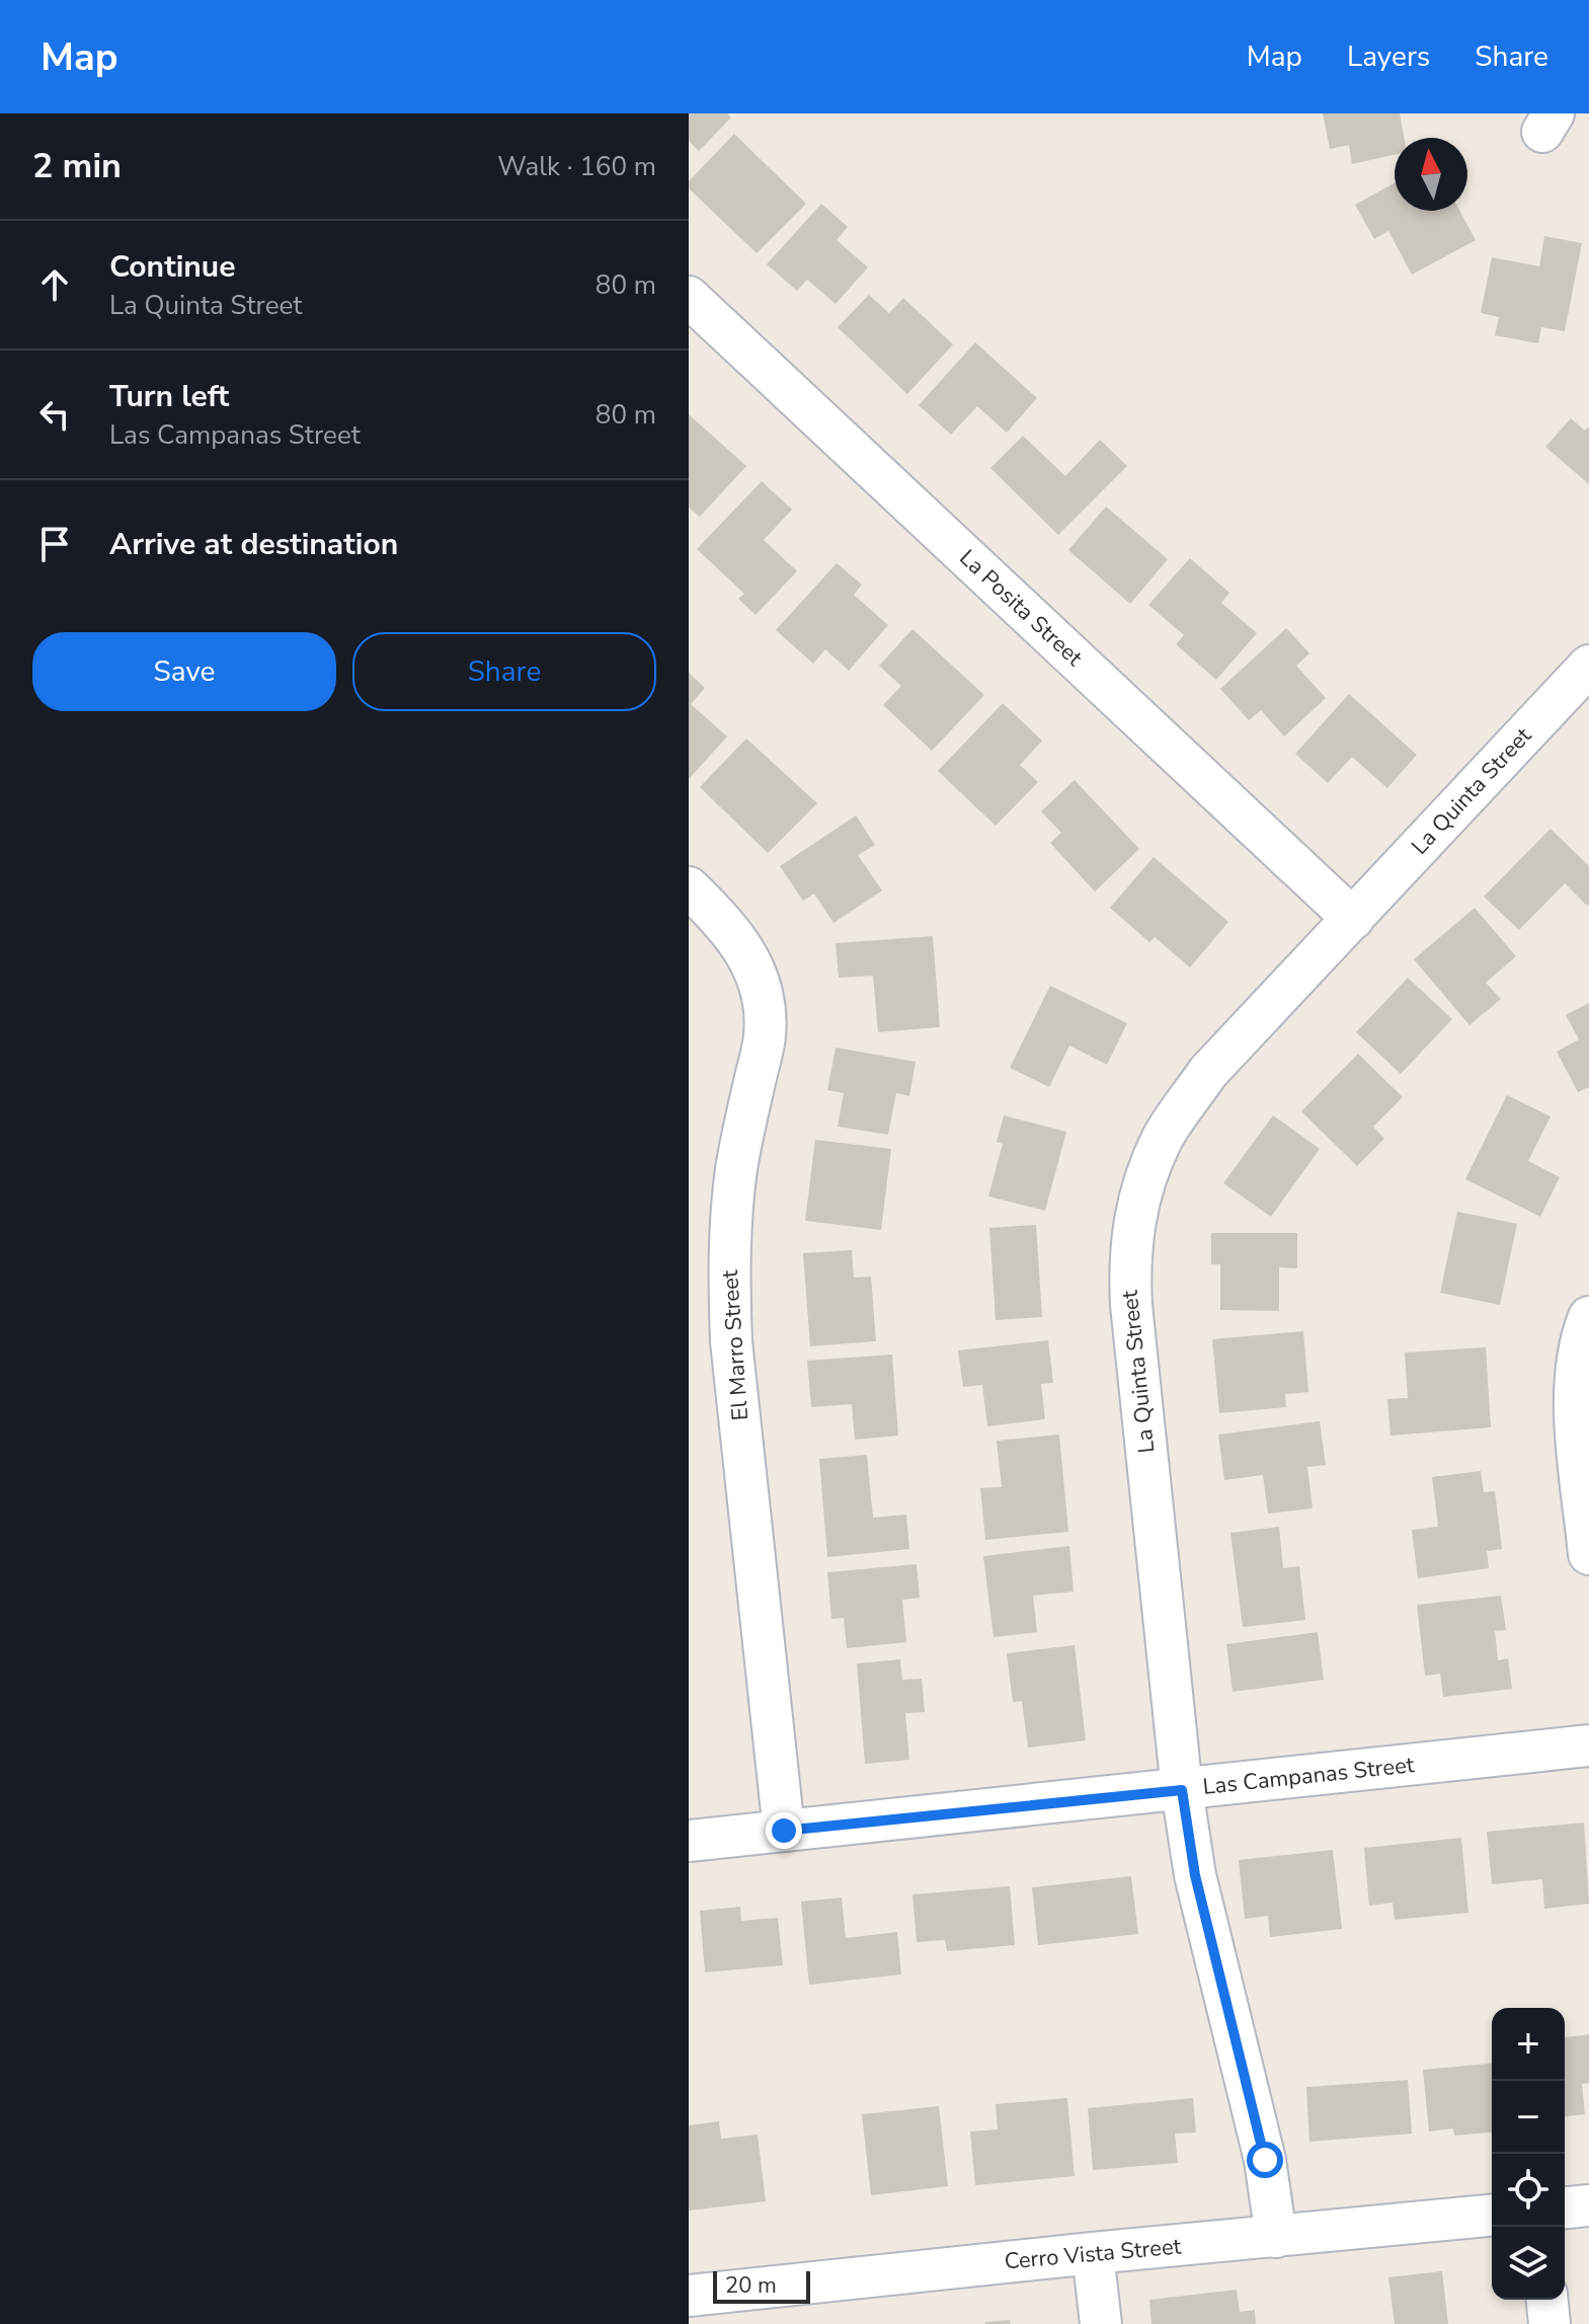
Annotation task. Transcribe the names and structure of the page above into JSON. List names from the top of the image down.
{
  "streets": {
    "street": [
      "La Posita Street",
      "La Quinta Street",
      "El Marro Street",
      "Las Campanas Street",
      "Cerro Vista Street"
    ]
  },
  "crossings": [
    ["La Posita Street", "La Quinta Street"],
    ["La Quinta Street", "Las Campanas Street"],
    ["La Quinta Street", "Cerro Vista Street"],
    ["El Marro Street", "Las Campanas Street"]
  ],
  "scale_bar": "20 m",
  "north": "top",
  "page": {
    "header": "Map",
    "nav": ["Map", "Layers", "Share"],
    "heading": ["2 min", "Walk · 160 m"],
    "list": [
      ["Continue", "La Quinta Street", "80 m"],
      ["Turn left", "Las Campanas Street", "80 m"],
      "Arrive at destination"
    ],
    "buttons": ["Save", "Share"],
    "map_buttons": ["+", "−"],
    "scale": "20 m"
  }
}
